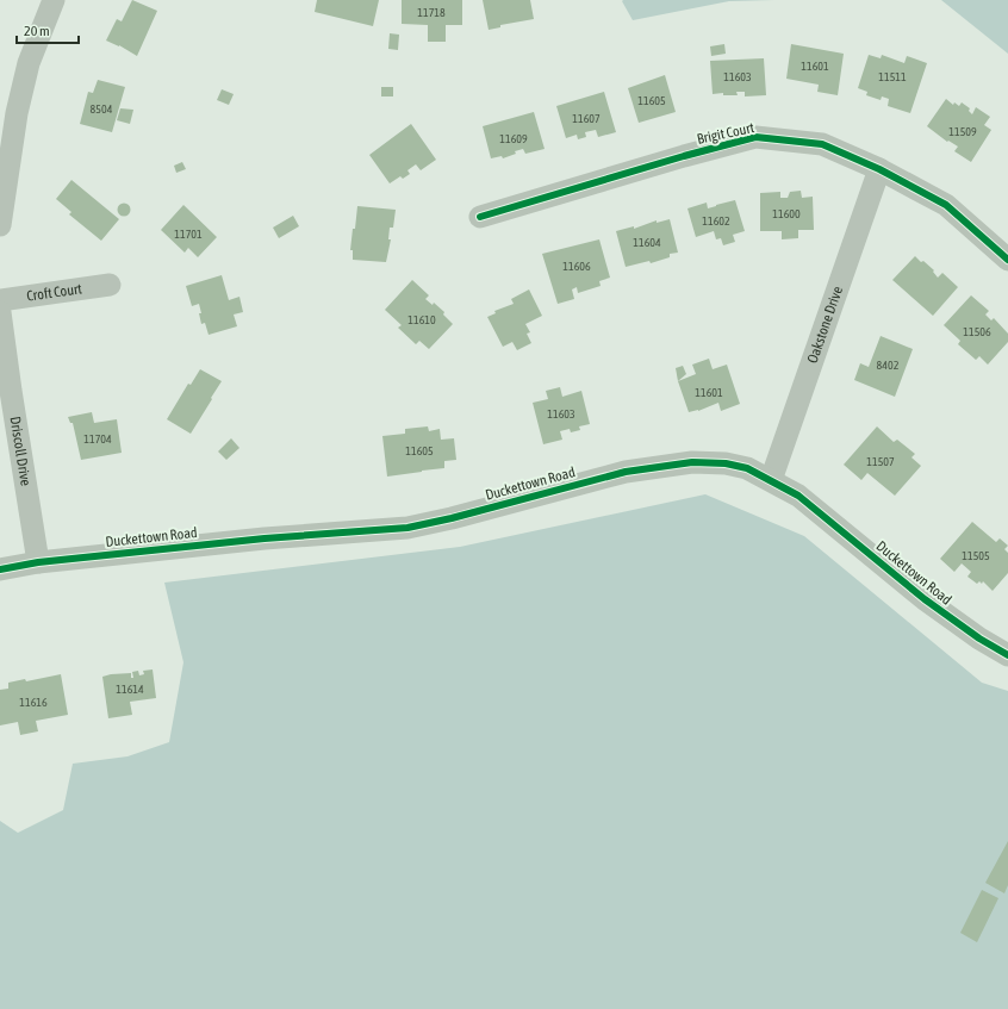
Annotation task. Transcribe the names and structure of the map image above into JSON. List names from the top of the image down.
{
  "streets": {
    "street": [
      "Brigit Court",
      "Croft Court",
      "Oakstone Drive",
      "Driscoll Drive",
      "Duckettown Road"
    ]
  },
  "crossings": [
    ["Brigit Court", "Oakstone Drive"],
    ["Oakstone Drive", "Duckettown Road"],
    ["Driscoll Drive", "Duckettown Road"]
  ],
  "house_numbers": [
    "11718",
    "11601",
    "11603",
    "11511",
    "11605",
    "8504",
    "11607",
    "11509",
    "11609",
    "11600",
    "11602",
    "11701",
    "11604",
    "11606",
    "11610",
    "11506",
    "8402",
    "11601",
    "11603",
    "11704",
    "11605",
    "11507",
    "11505",
    "11614",
    "11616"
  ],
  "scale_bar": "20 m"
}
